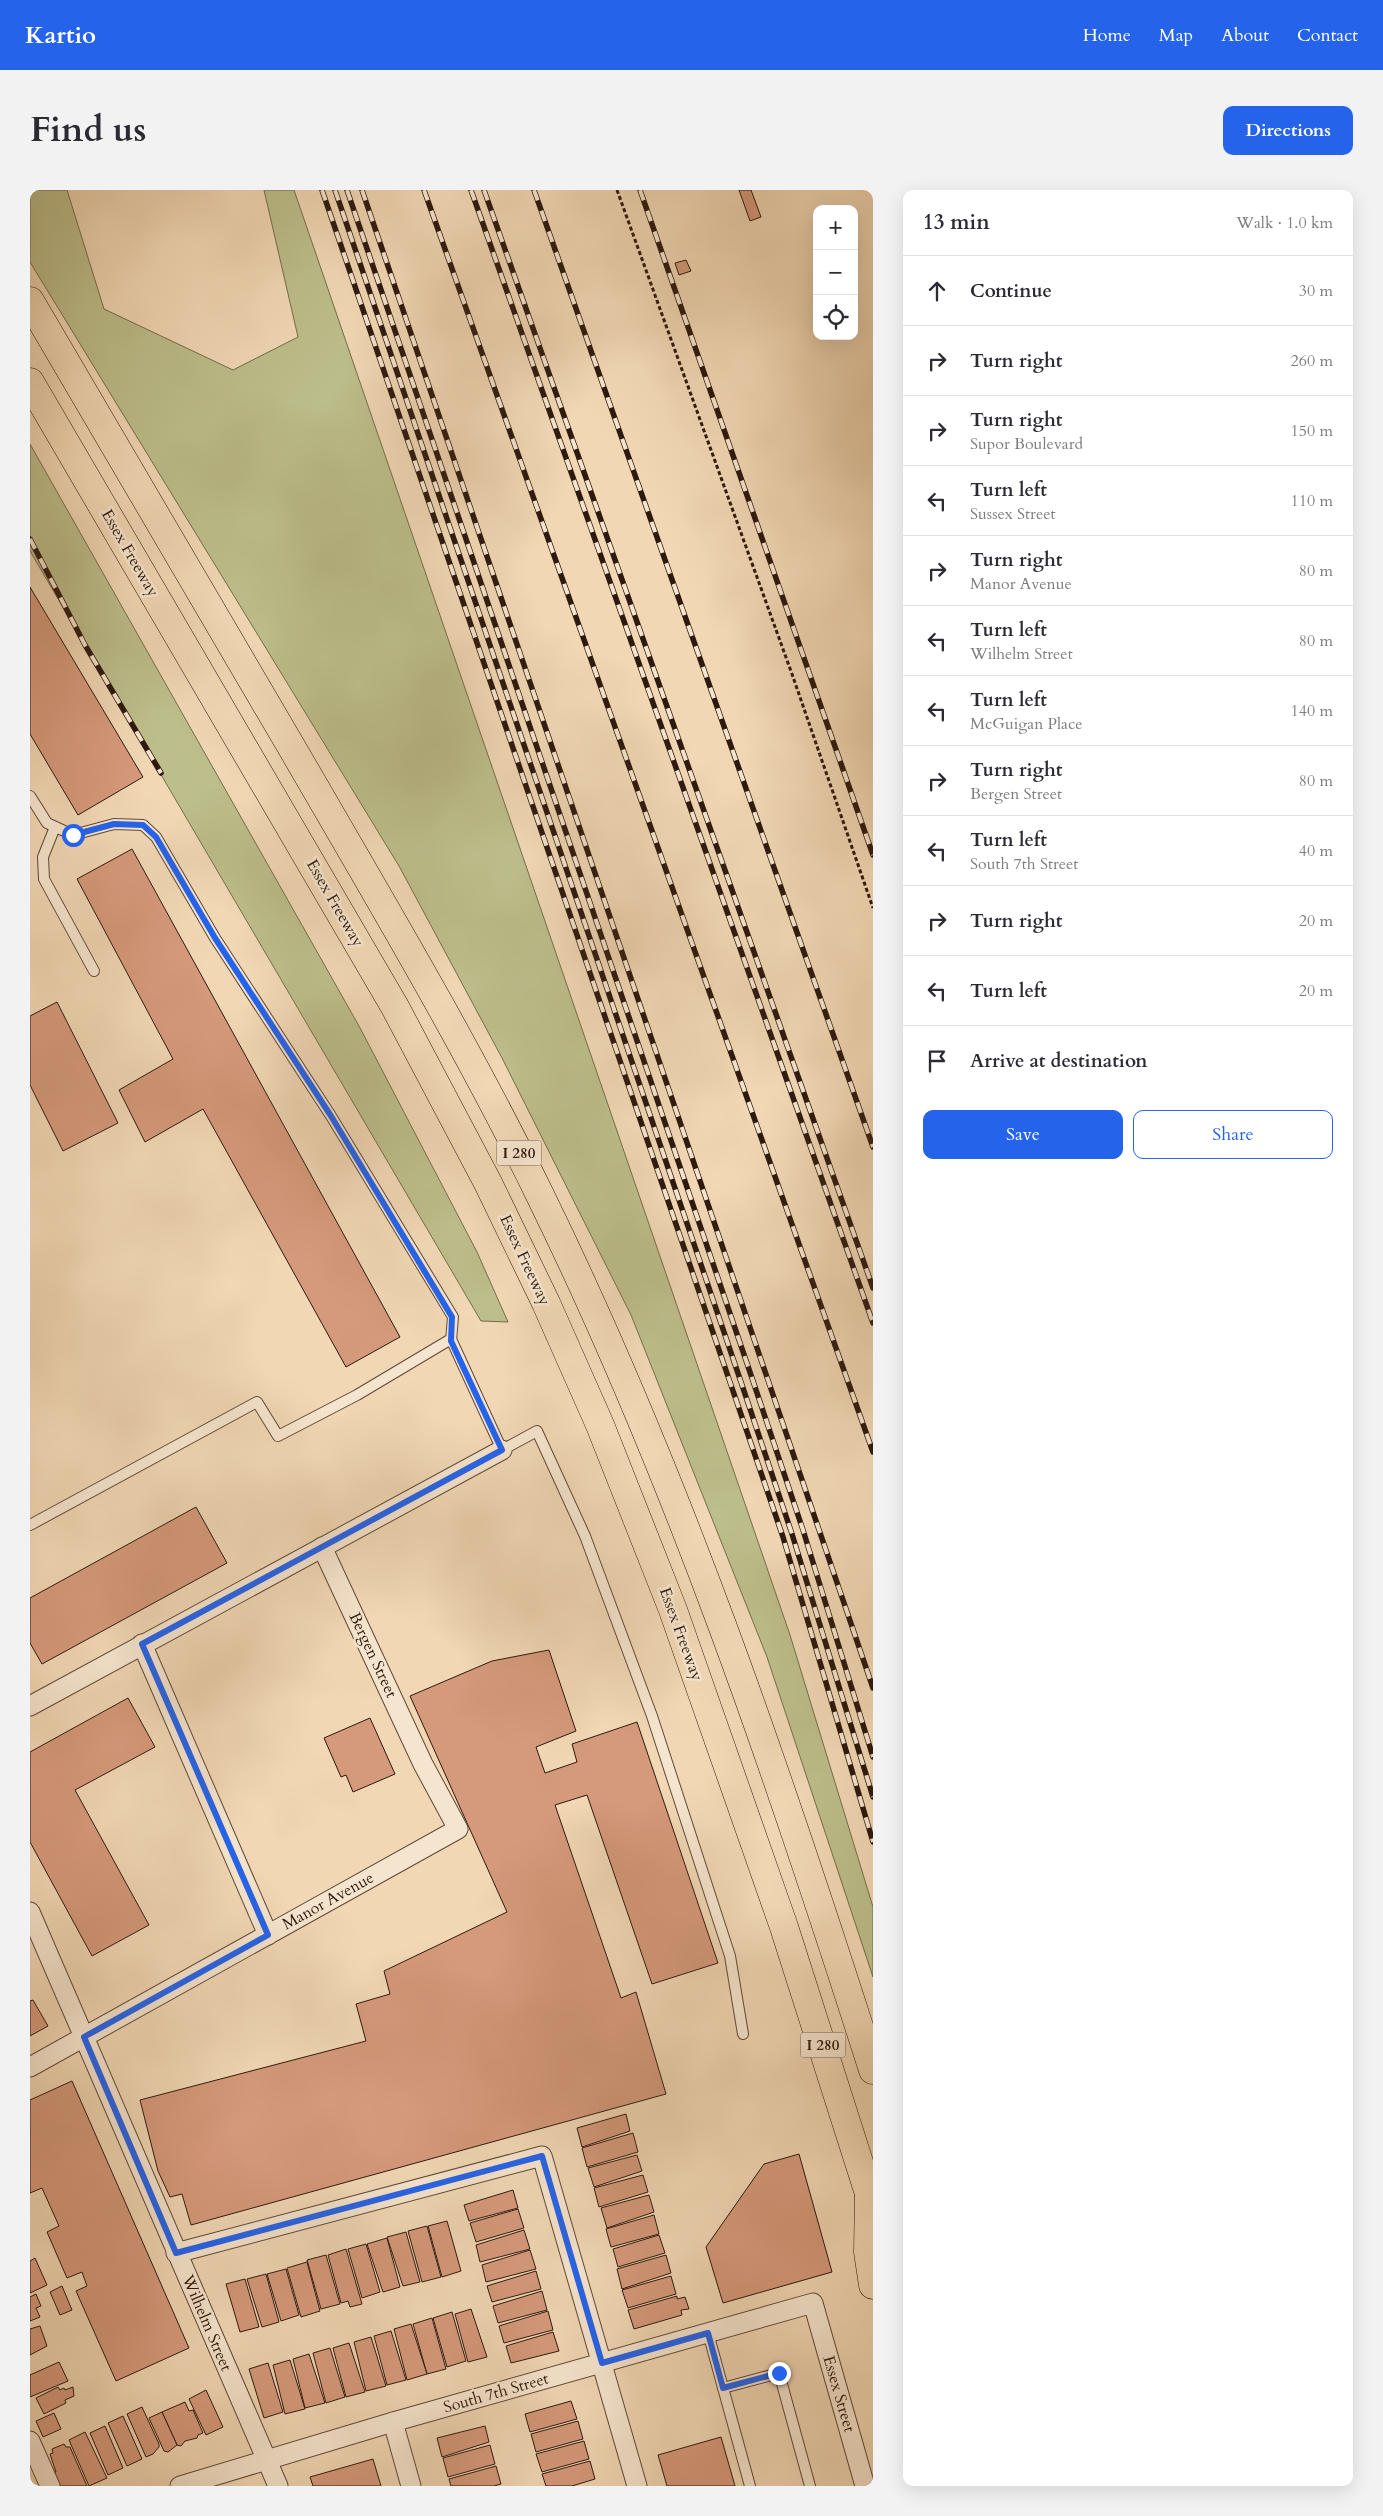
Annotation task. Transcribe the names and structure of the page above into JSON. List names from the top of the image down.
{
  "streets": {
    "highway": ["Essex Freeway", "I 280"],
    "street": [
      "Bergen Street",
      "Manor Avenue",
      "Wilhelm Street",
      "South 7th Street",
      "Essex Street"
    ]
  },
  "crossings": [
    ["Bergen Street", "Manor Avenue"],
    ["Manor Avenue", "Wilhelm Street"],
    ["Wilhelm Street", "South 7th Street"],
    ["South 7th Street", "Essex Street"]
  ],
  "page": {
    "header": "Kartio",
    "nav": [
      "Home",
      "Map",
      "About",
      "Contact"
    ],
    "title": "Find us",
    "buttons": [
      "Directions",
      ["Save", "Share"]
    ],
    "heading": ["13 min", "Walk · 1.0 km"],
    "map_buttons": ["+", "−"],
    "list": [
      ["Continue", "30 m"],
      ["Turn right", "260 m"],
      ["Turn right", "Supor Boulevard", "150 m"],
      ["Turn left", "Sussex Street", "110 m"],
      ["Turn right", "Manor Avenue", "80 m"],
      ["Turn left", "Wilhelm Street", "80 m"],
      ["Turn left", "McGuigan Place", "140 m"],
      ["Turn right", "Bergen Street", "80 m"],
      ["Turn left", "South 7th Street", "40 m"],
      ["Turn right", "20 m"],
      ["Turn left", "20 m"],
      "Arrive at destination"
    ]
  }
}
